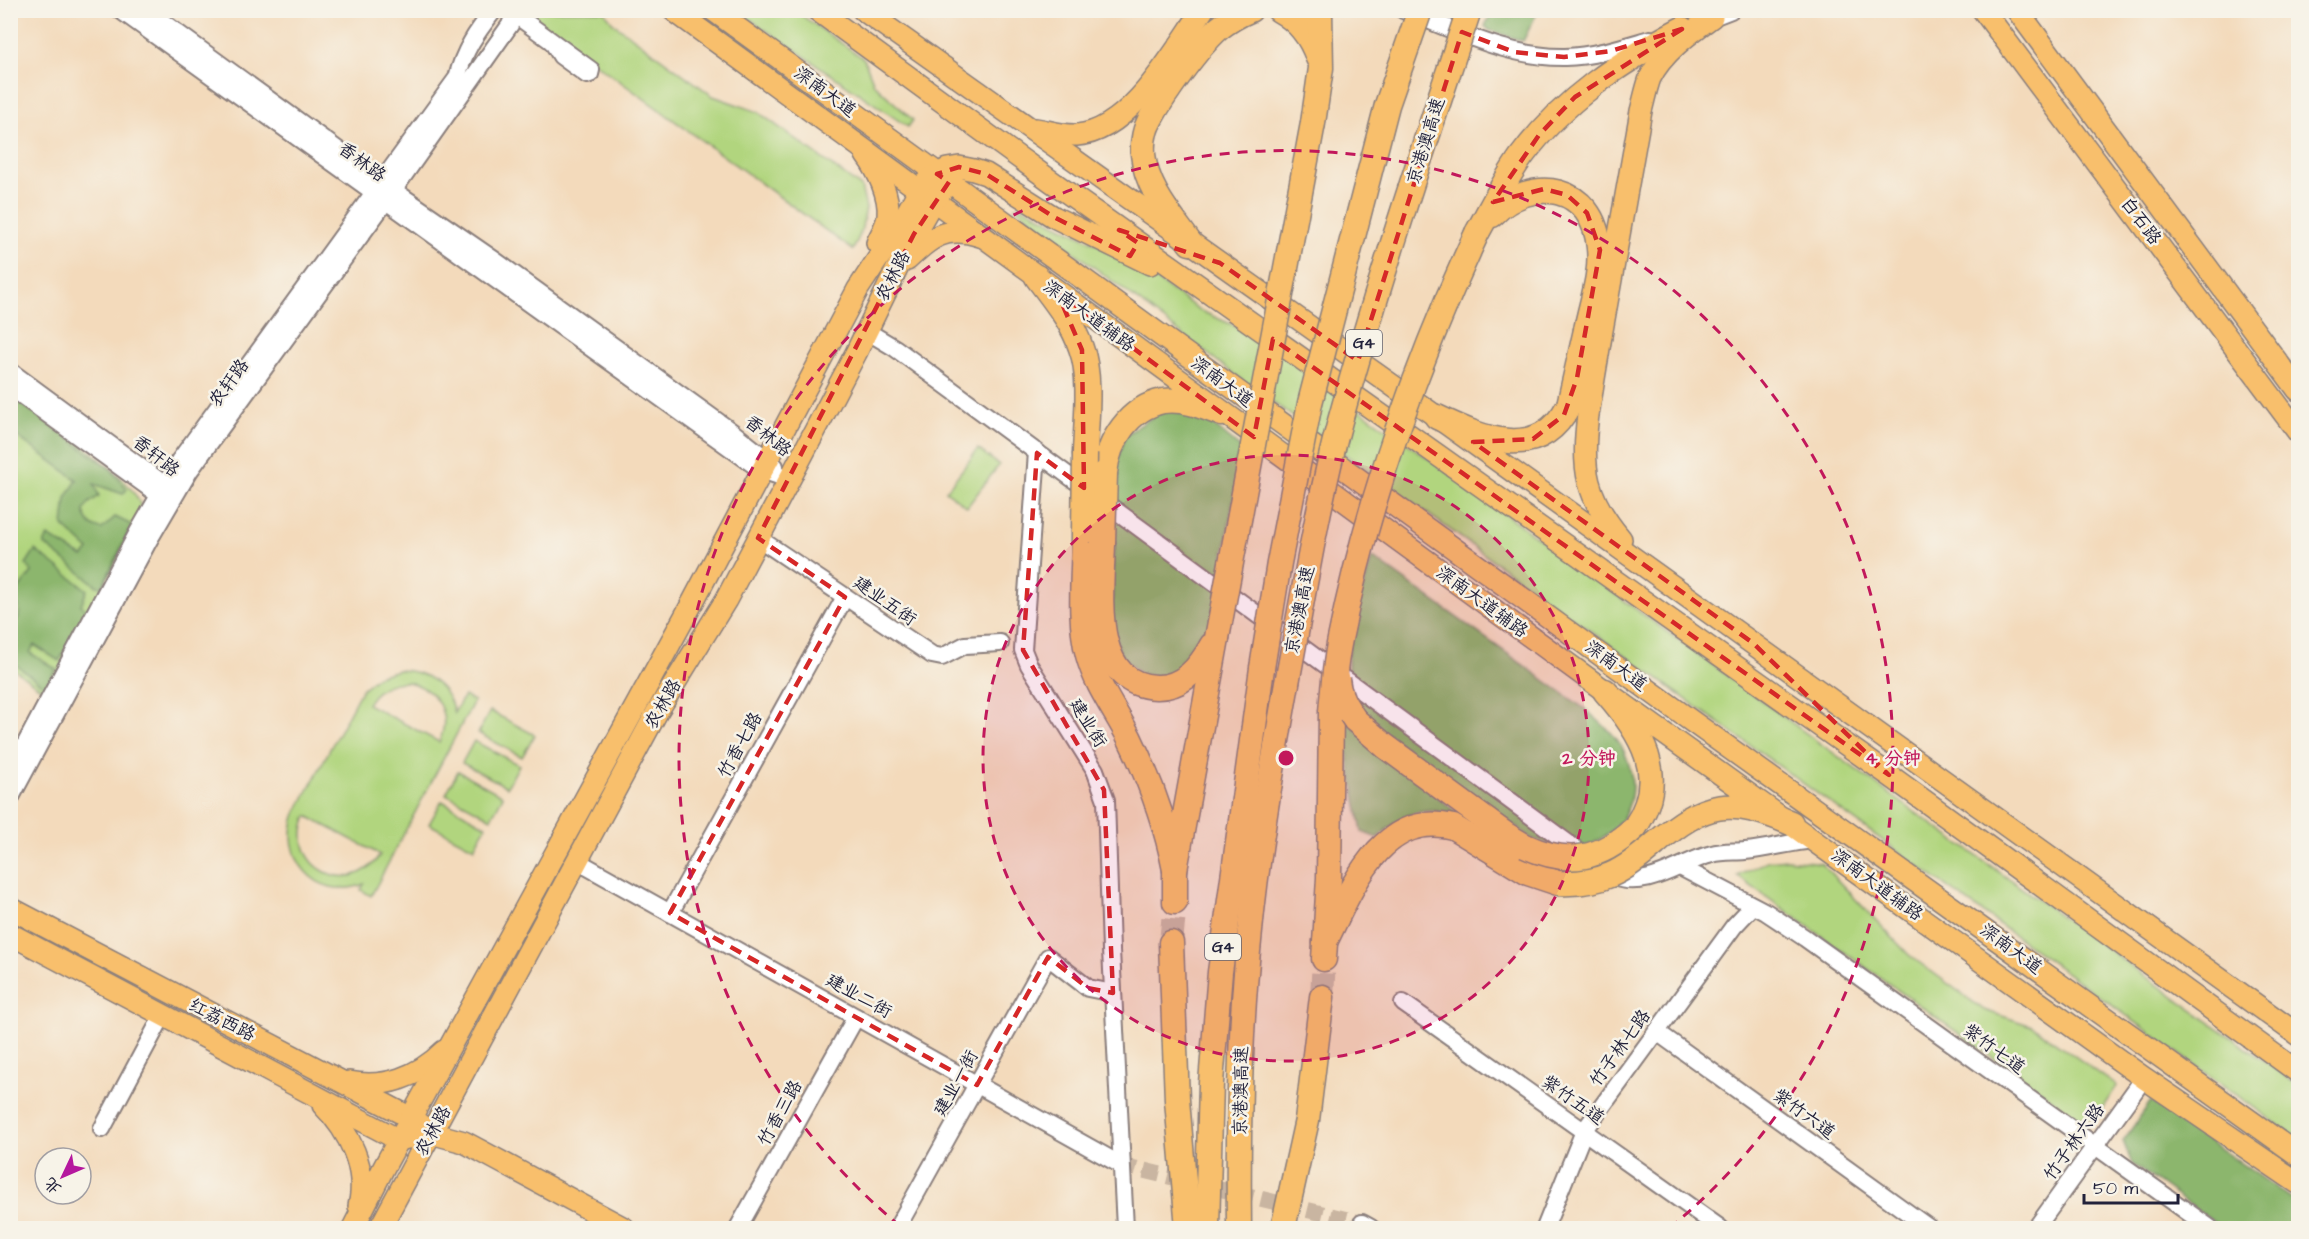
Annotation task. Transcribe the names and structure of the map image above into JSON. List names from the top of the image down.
{
  "streets": {
    "highway": ["京港澳高速", "G4"],
    "main road": [
      "深南大道",
      "白石路",
      "农林路",
      "深南大道辅路",
      "红荔西路"
    ],
    "street": [
      "香林路",
      "农轩路",
      "香轩路",
      "建业五街",
      "建业街",
      "竹香七路",
      "建业二街",
      "竹子林七路",
      "紫竹七道",
      "建业一街",
      "紫竹五道",
      "竹香三路",
      "紫竹六道",
      "竹子林六路"
    ]
  },
  "crossings": [
    ["香林路", "农林路"],
    ["香林路", "农轩路"],
    ["农林路", "深南大道辅路"],
    ["农林路", "建业五街"],
    ["农林路", "建业二街"],
    ["农林路", "红荔西路"],
    ["深南大道辅路", "竹子林六路"],
    ["农轩路", "香轩路"],
    ["建业五街", "竹香七路"],
    ["建业街", "建业二街"],
    ["建业街", "建业一街"],
    ["竹香七路", "建业二街"],
    ["建业二街", "建业一街"],
    ["建业二街", "竹香三路"],
    ["竹子林七路", "紫竹七道"],
    ["竹子林七路", "紫竹五道"],
    ["竹子林七路", "紫竹六道"],
    ["紫竹七道", "竹子林六路"]
  ],
  "scale_bar": "50 m",
  "north": "bottom left",
  "rings": ["2 分钟", "4 分钟"]
}
